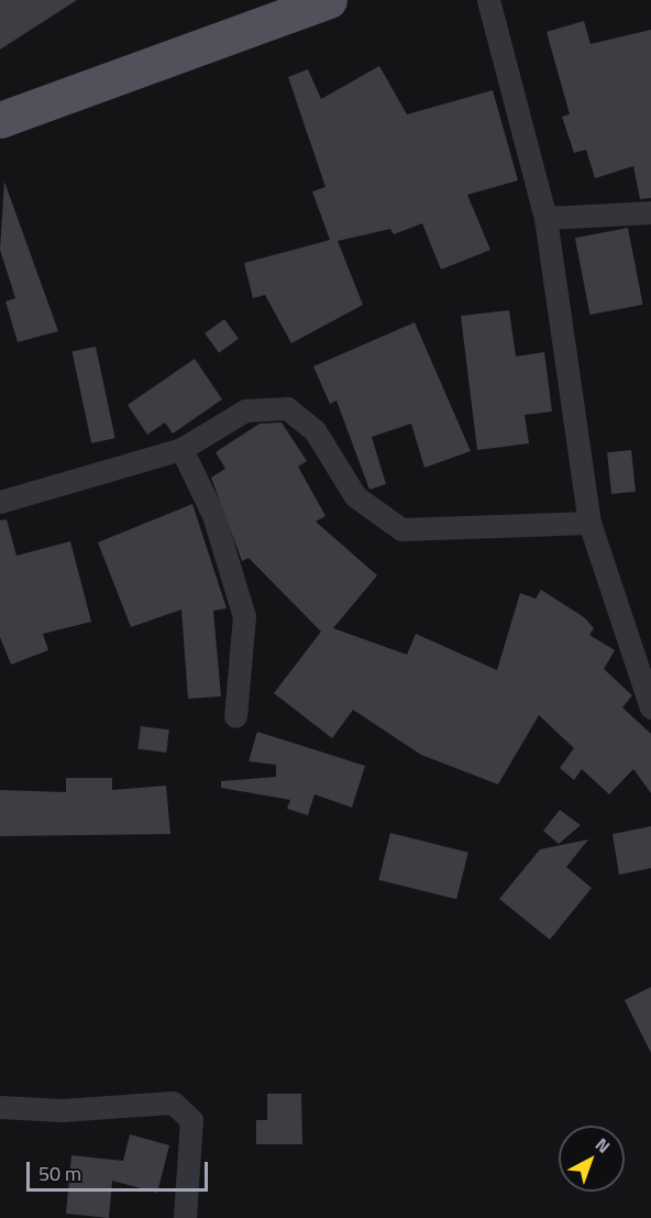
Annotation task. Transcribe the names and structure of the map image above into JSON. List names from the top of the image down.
{
  "scale_bar": "50 m",
  "north": "top right"
}
